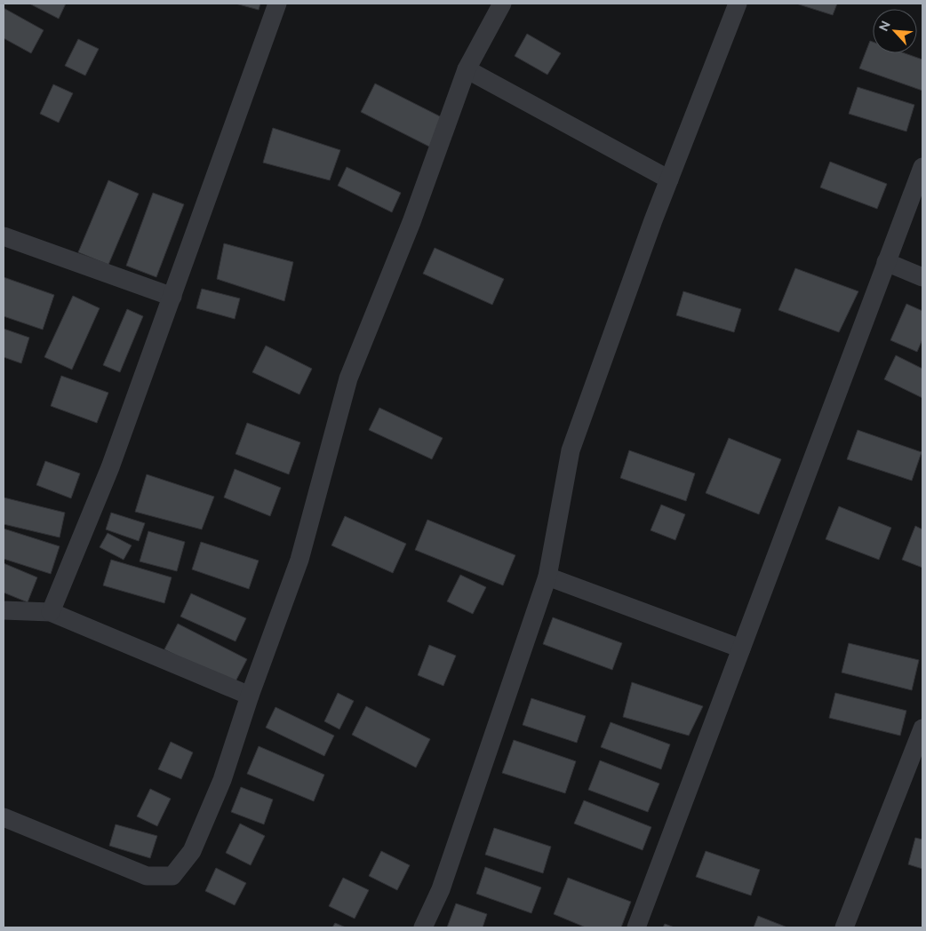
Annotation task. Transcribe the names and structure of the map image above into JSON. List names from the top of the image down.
{
  "north": "top left"
}
